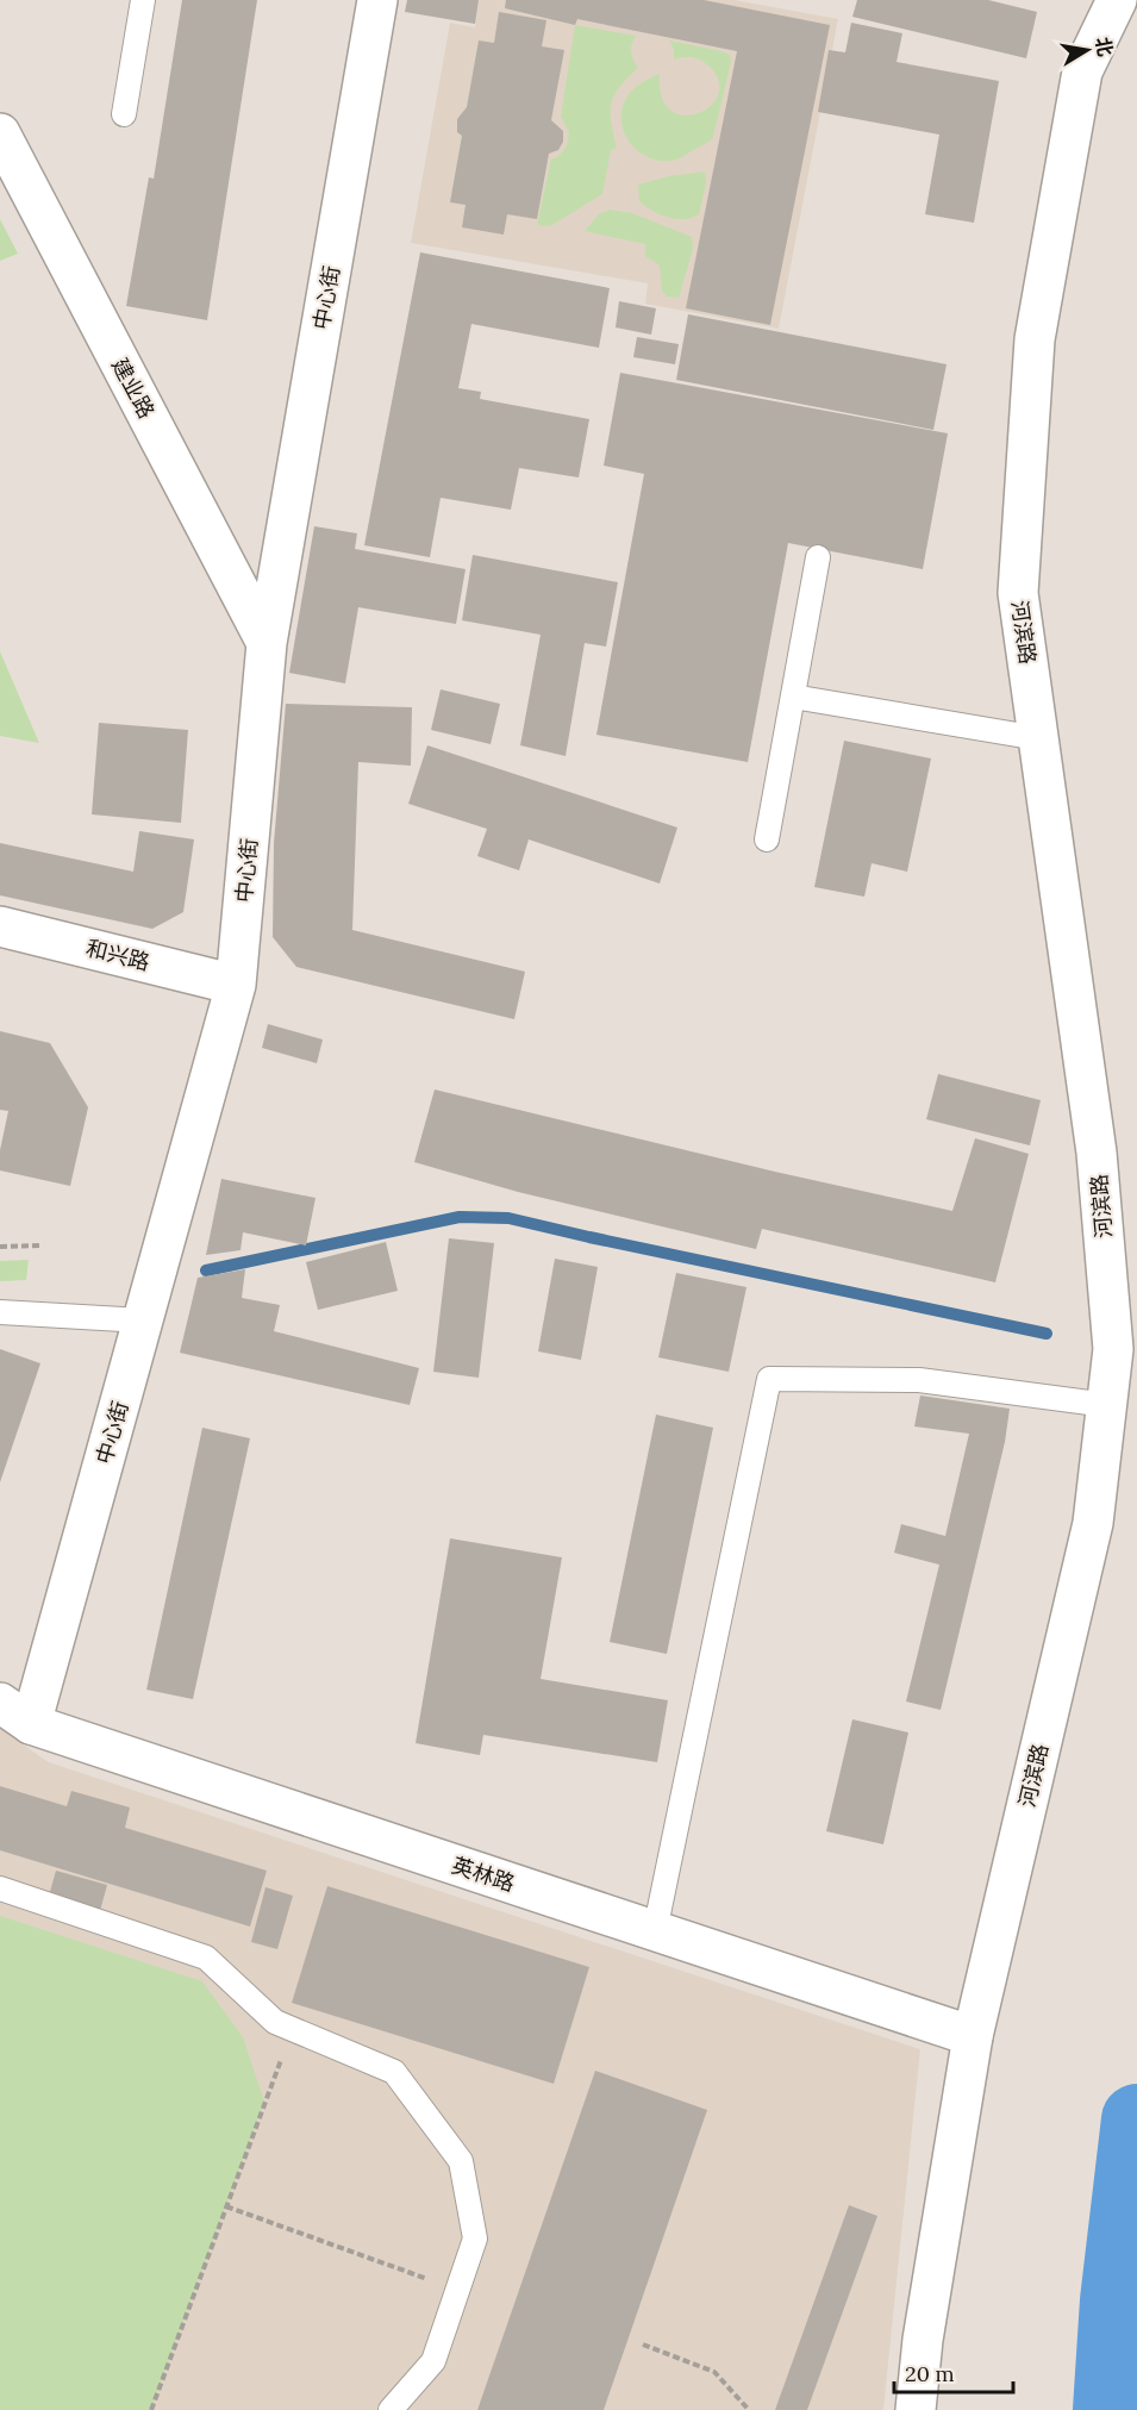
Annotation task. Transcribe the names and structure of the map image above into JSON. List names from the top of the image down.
{
  "streets": {
    "street": [
      "中心街",
      "建业路",
      "河滨路",
      "和兴路",
      "英林路"
    ]
  },
  "crossings": [
    ["中心街", "建业路"],
    ["中心街", "和兴路"],
    ["中心街", "英林路"],
    ["河滨路", "英林路"]
  ],
  "scale_bar": "20 m",
  "north": "right"
}
